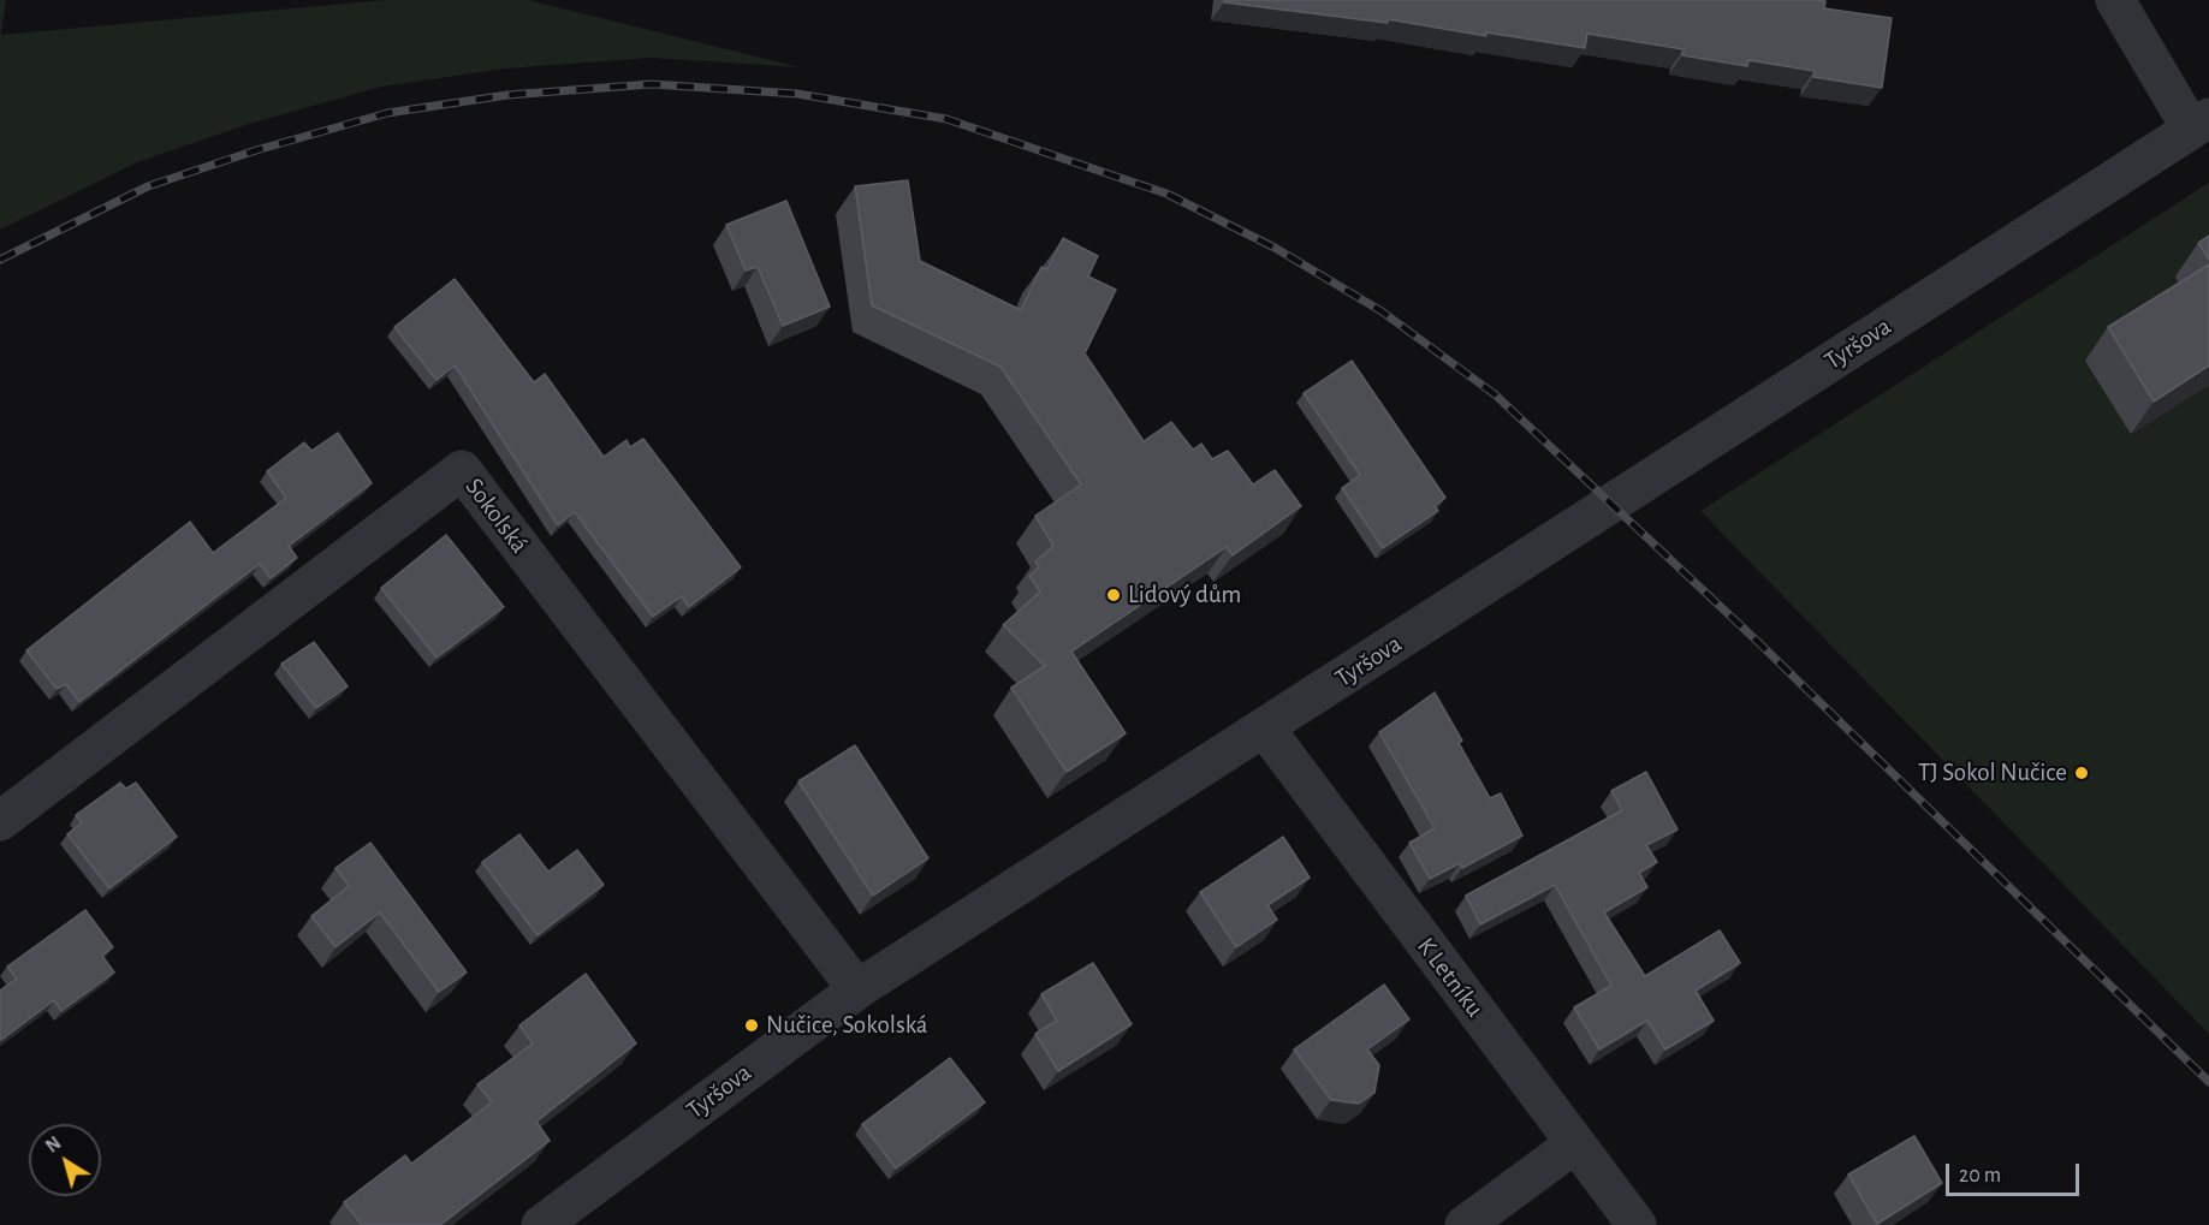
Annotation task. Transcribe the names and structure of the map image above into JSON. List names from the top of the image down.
{
  "streets": {
    "street": ["Tyršova", "Sokolská", "K Letníku"]
  },
  "crossings": [
    ["Tyršova", "Sokolská"],
    ["Tyršova", "K Letníku"]
  ],
  "places": ["Lidový dům", "TJ Sokol Nučice", "Nučice, Sokolská"],
  "scale_bar": "20 m",
  "north": "top left"
}
